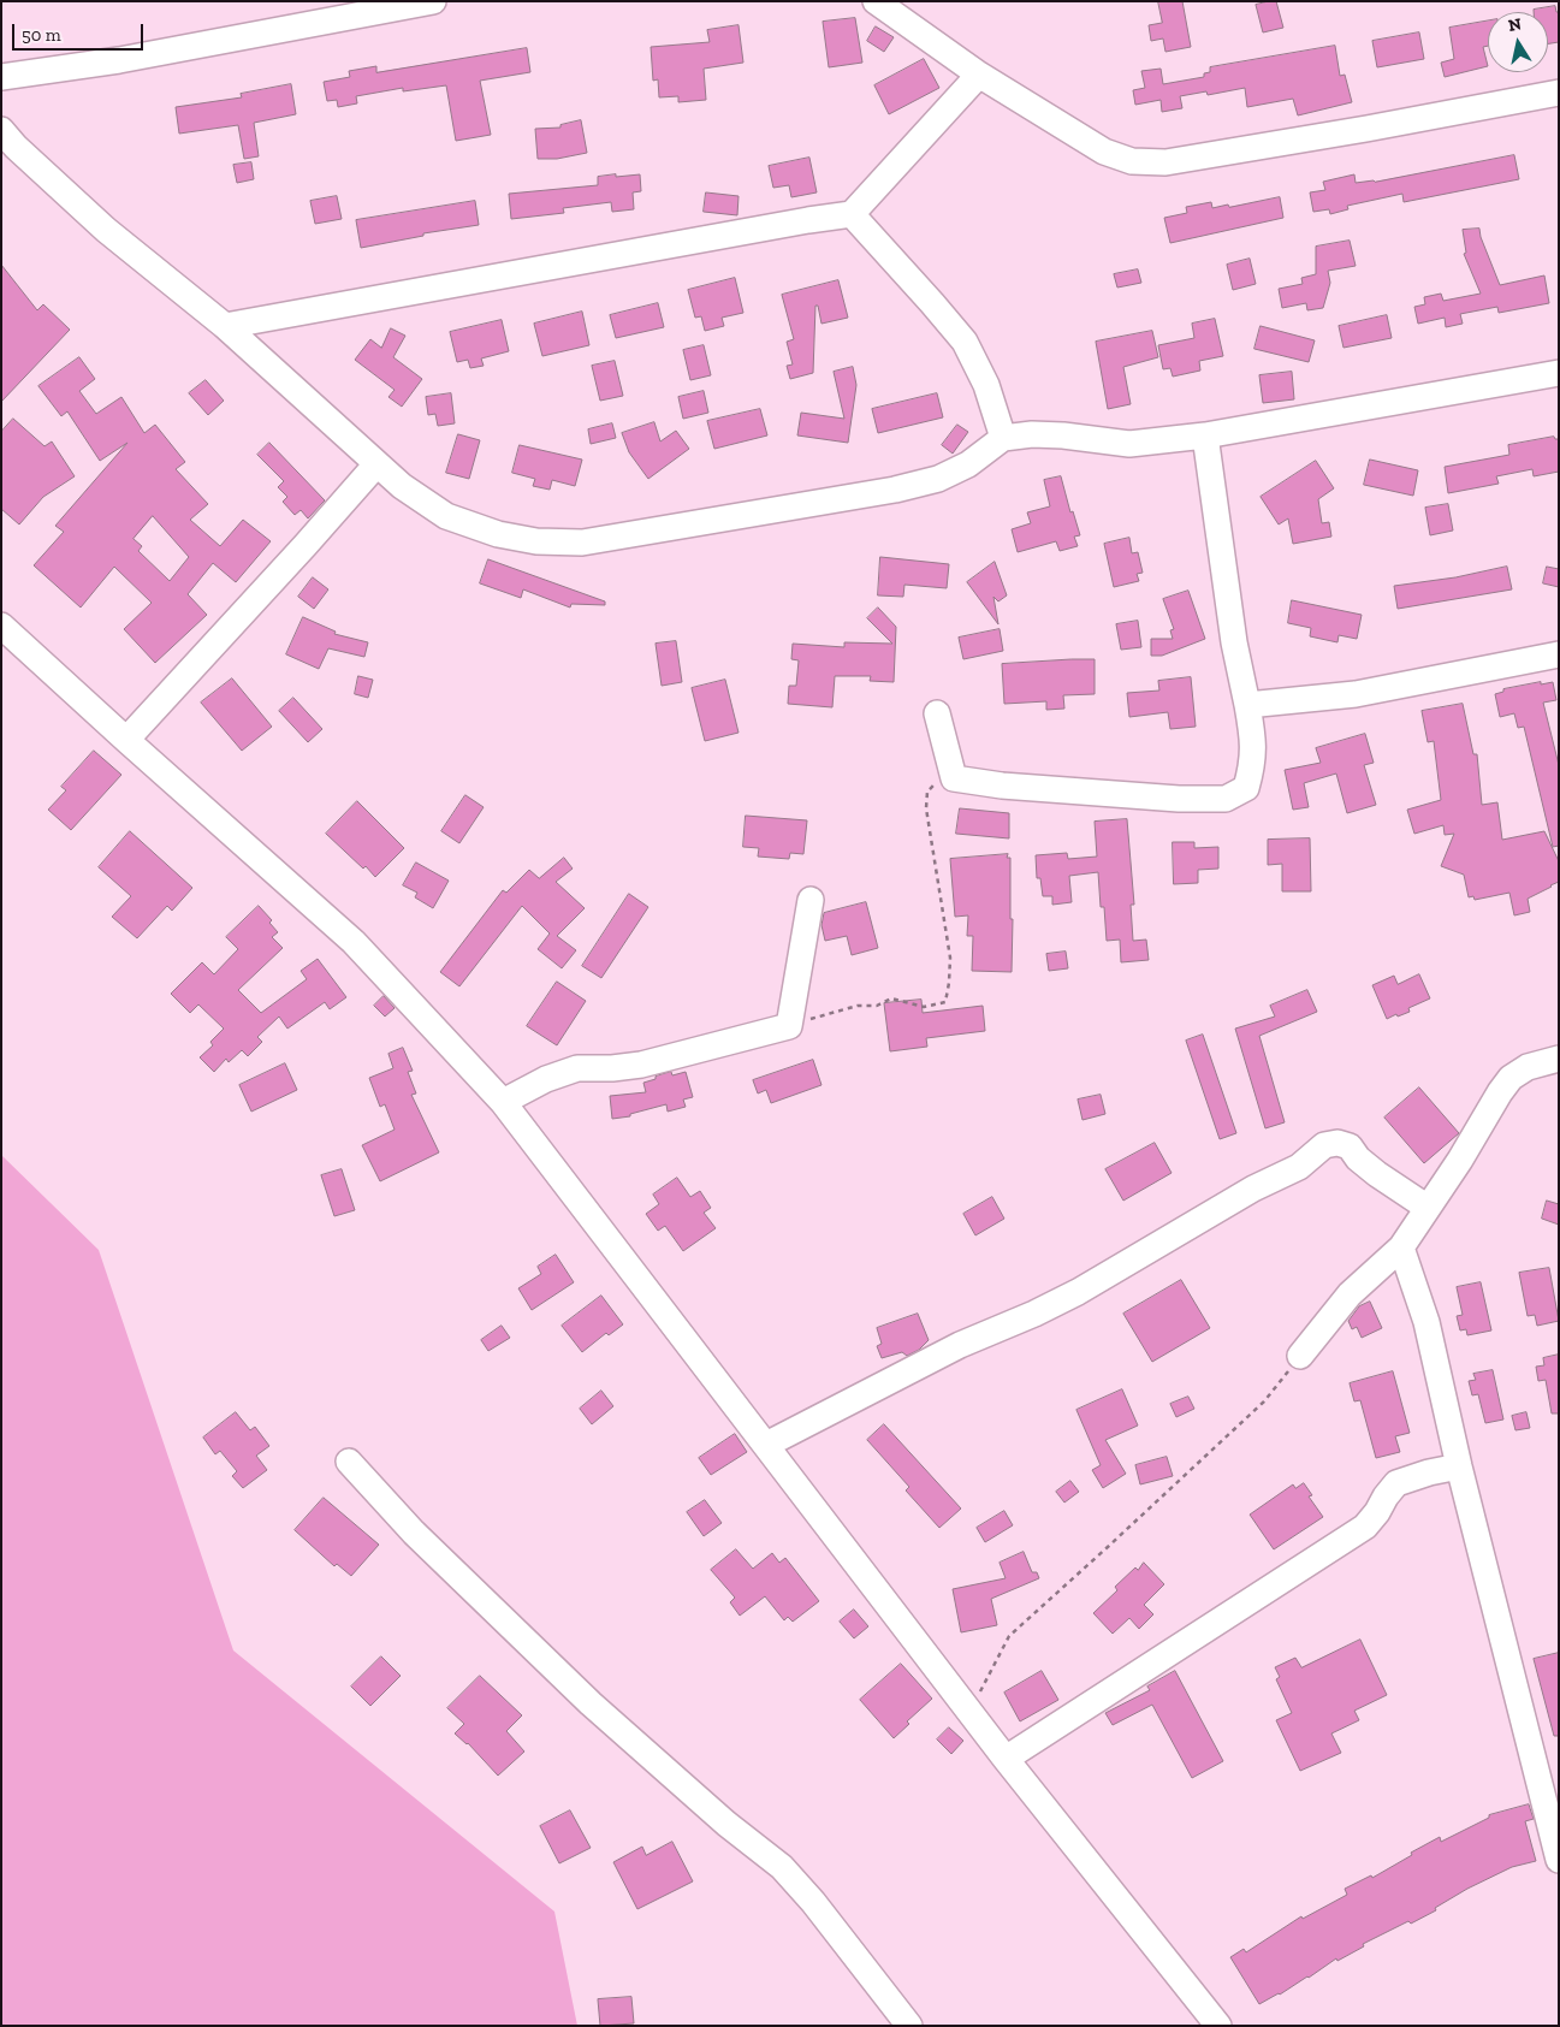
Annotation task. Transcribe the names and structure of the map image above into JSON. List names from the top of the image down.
{
  "scale_bar": "50 m",
  "north": "top"
}
